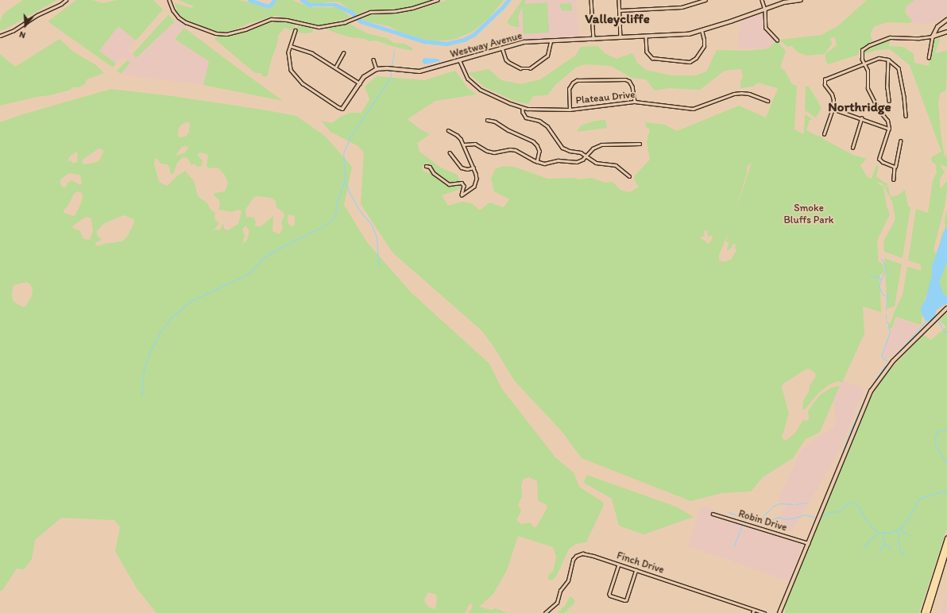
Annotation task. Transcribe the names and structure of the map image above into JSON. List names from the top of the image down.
{
  "streets": {
    "street": [
      "Westway Avenue",
      "Plateau Drive",
      "Robin Drive",
      "Finch Drive"
    ]
  },
  "crossings": [
    ["Westway Avenue", "Plateau Drive"]
  ],
  "districts": ["Valleycliffe", "Northridge"],
  "parks": ["Smoke Bluffs Park"],
  "north": "bottom"
}
